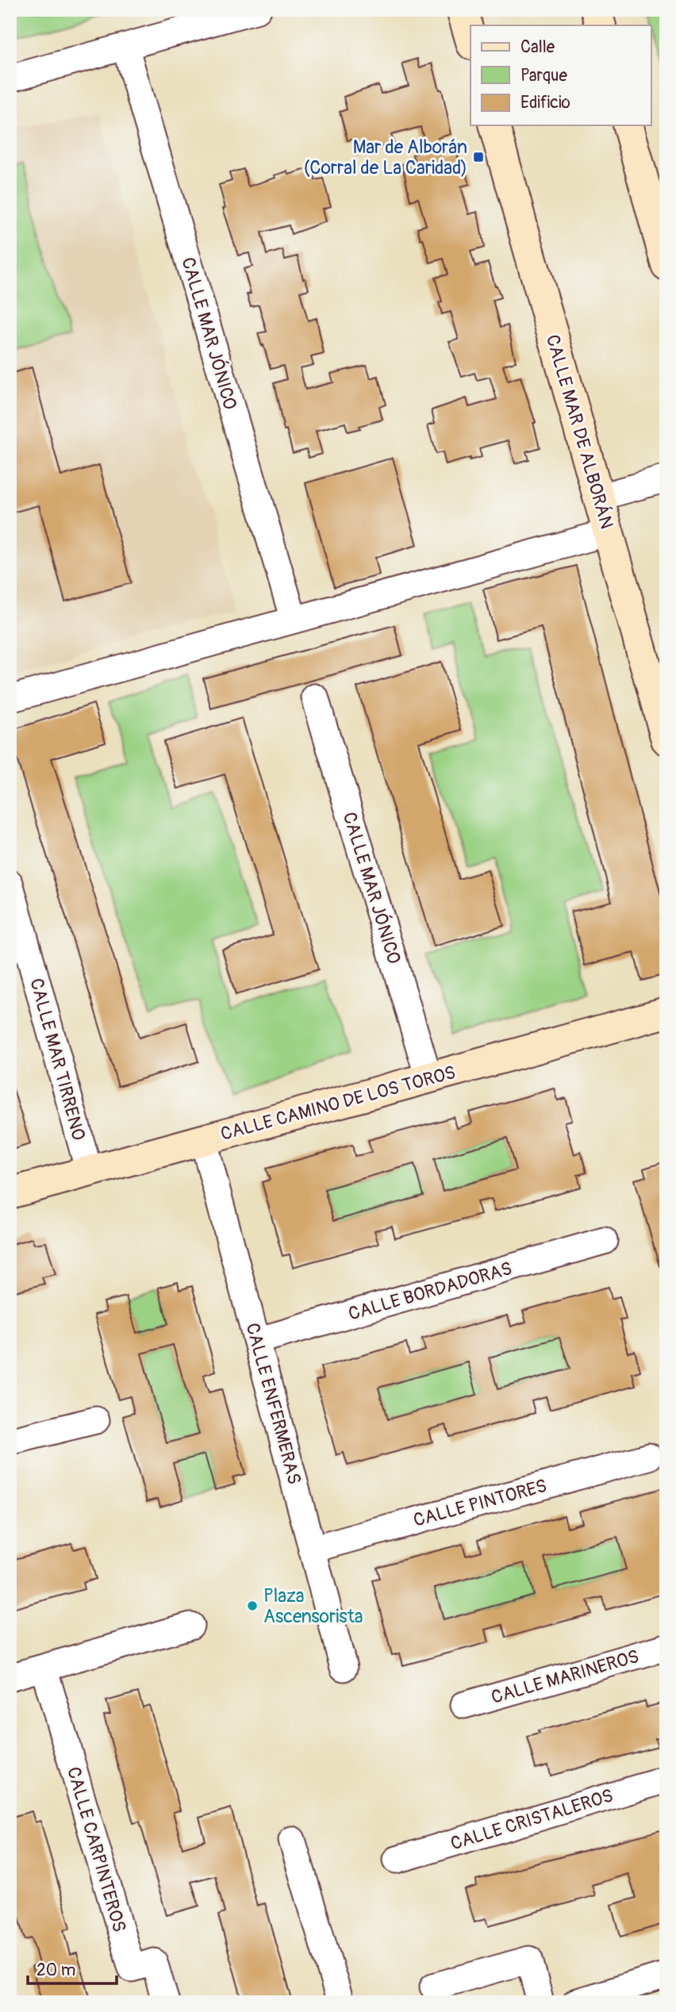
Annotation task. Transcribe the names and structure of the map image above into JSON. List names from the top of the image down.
{
  "streets": {
    "street": [
      "CALLE MAR JÓNICO",
      "CALLE MAR DE ALBORÁN",
      "CALLE MAR TIRRENO",
      "CALLE CAMINO DE LOS TOROS",
      "CALLE BORDADORAS",
      "CALLE ENFERMERAS",
      "CALLE PINTORES",
      "CALLE MARINEROS",
      "CALLE CRISTALEROS",
      "CALLE CARPINTEROS"
    ]
  },
  "crossings": [
    ["CALLE MAR JÓNICO", "CALLE CAMINO DE LOS TOROS"],
    ["CALLE MAR TIRRENO", "CALLE CAMINO DE LOS TOROS"],
    ["CALLE CAMINO DE LOS TOROS", "CALLE ENFERMERAS"],
    ["CALLE BORDADORAS", "CALLE ENFERMERAS"],
    ["CALLE ENFERMERAS", "CALLE PINTORES"]
  ],
  "places": {
    "transit": ["Mar de Alborán (Corral de La Caridad)"],
    "other": ["Plaza Ascensorista"]
  },
  "legend": ["Calle", "Parque", "Edificio"],
  "scale_bar": "20 m"
}
